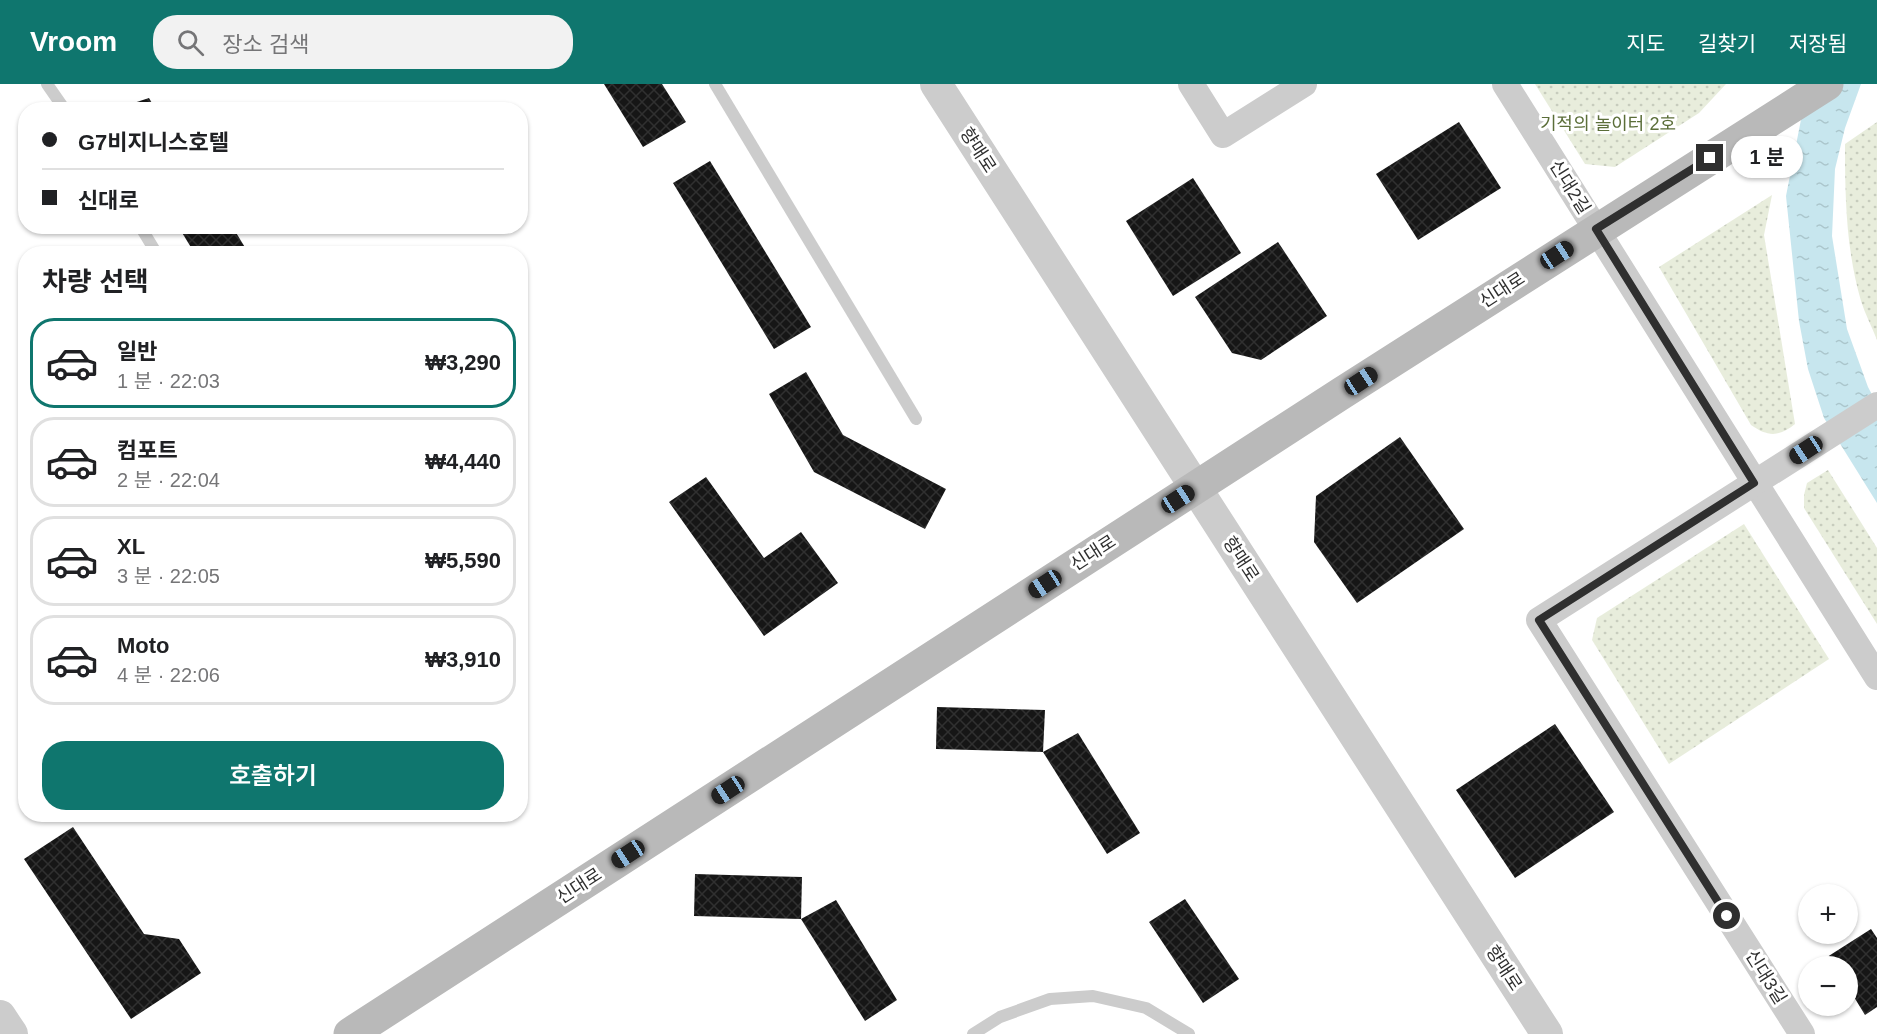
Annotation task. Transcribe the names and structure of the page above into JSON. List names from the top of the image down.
{
  "streets": {
    "main road": ["신대로"],
    "street": ["향매로", "신대2길", "신대3길"]
  },
  "crossings": [
    ["향매로", "신대로"],
    ["신대2길", "신대로"]
  ],
  "parks": ["기적의 놀이터 2호"],
  "page": {
    "header": "Vroom",
    "search": "장소 검색",
    "nav": ["지도", "길찾기", "저장됨"],
    "banner": ["G7비지니스호텔", "신대로"],
    "bubble": "1 분",
    "heading": "차량 선택",
    "list": [
      {
        "name": "일반",
        "note": "1 분 · 22:03",
        "value": "₩3,290"
      },
      {
        "name": "컴포트",
        "note": "2 분 · 22:04",
        "value": "₩4,440"
      },
      {
        "name": "XL",
        "note": "3 분 · 22:05",
        "value": "₩5,590"
      },
      {
        "name": "Moto",
        "note": "4 분 · 22:06",
        "value": "₩3,910"
      }
    ],
    "buttons": "호출하기",
    "map_buttons": ["+", "−"]
  }
}
